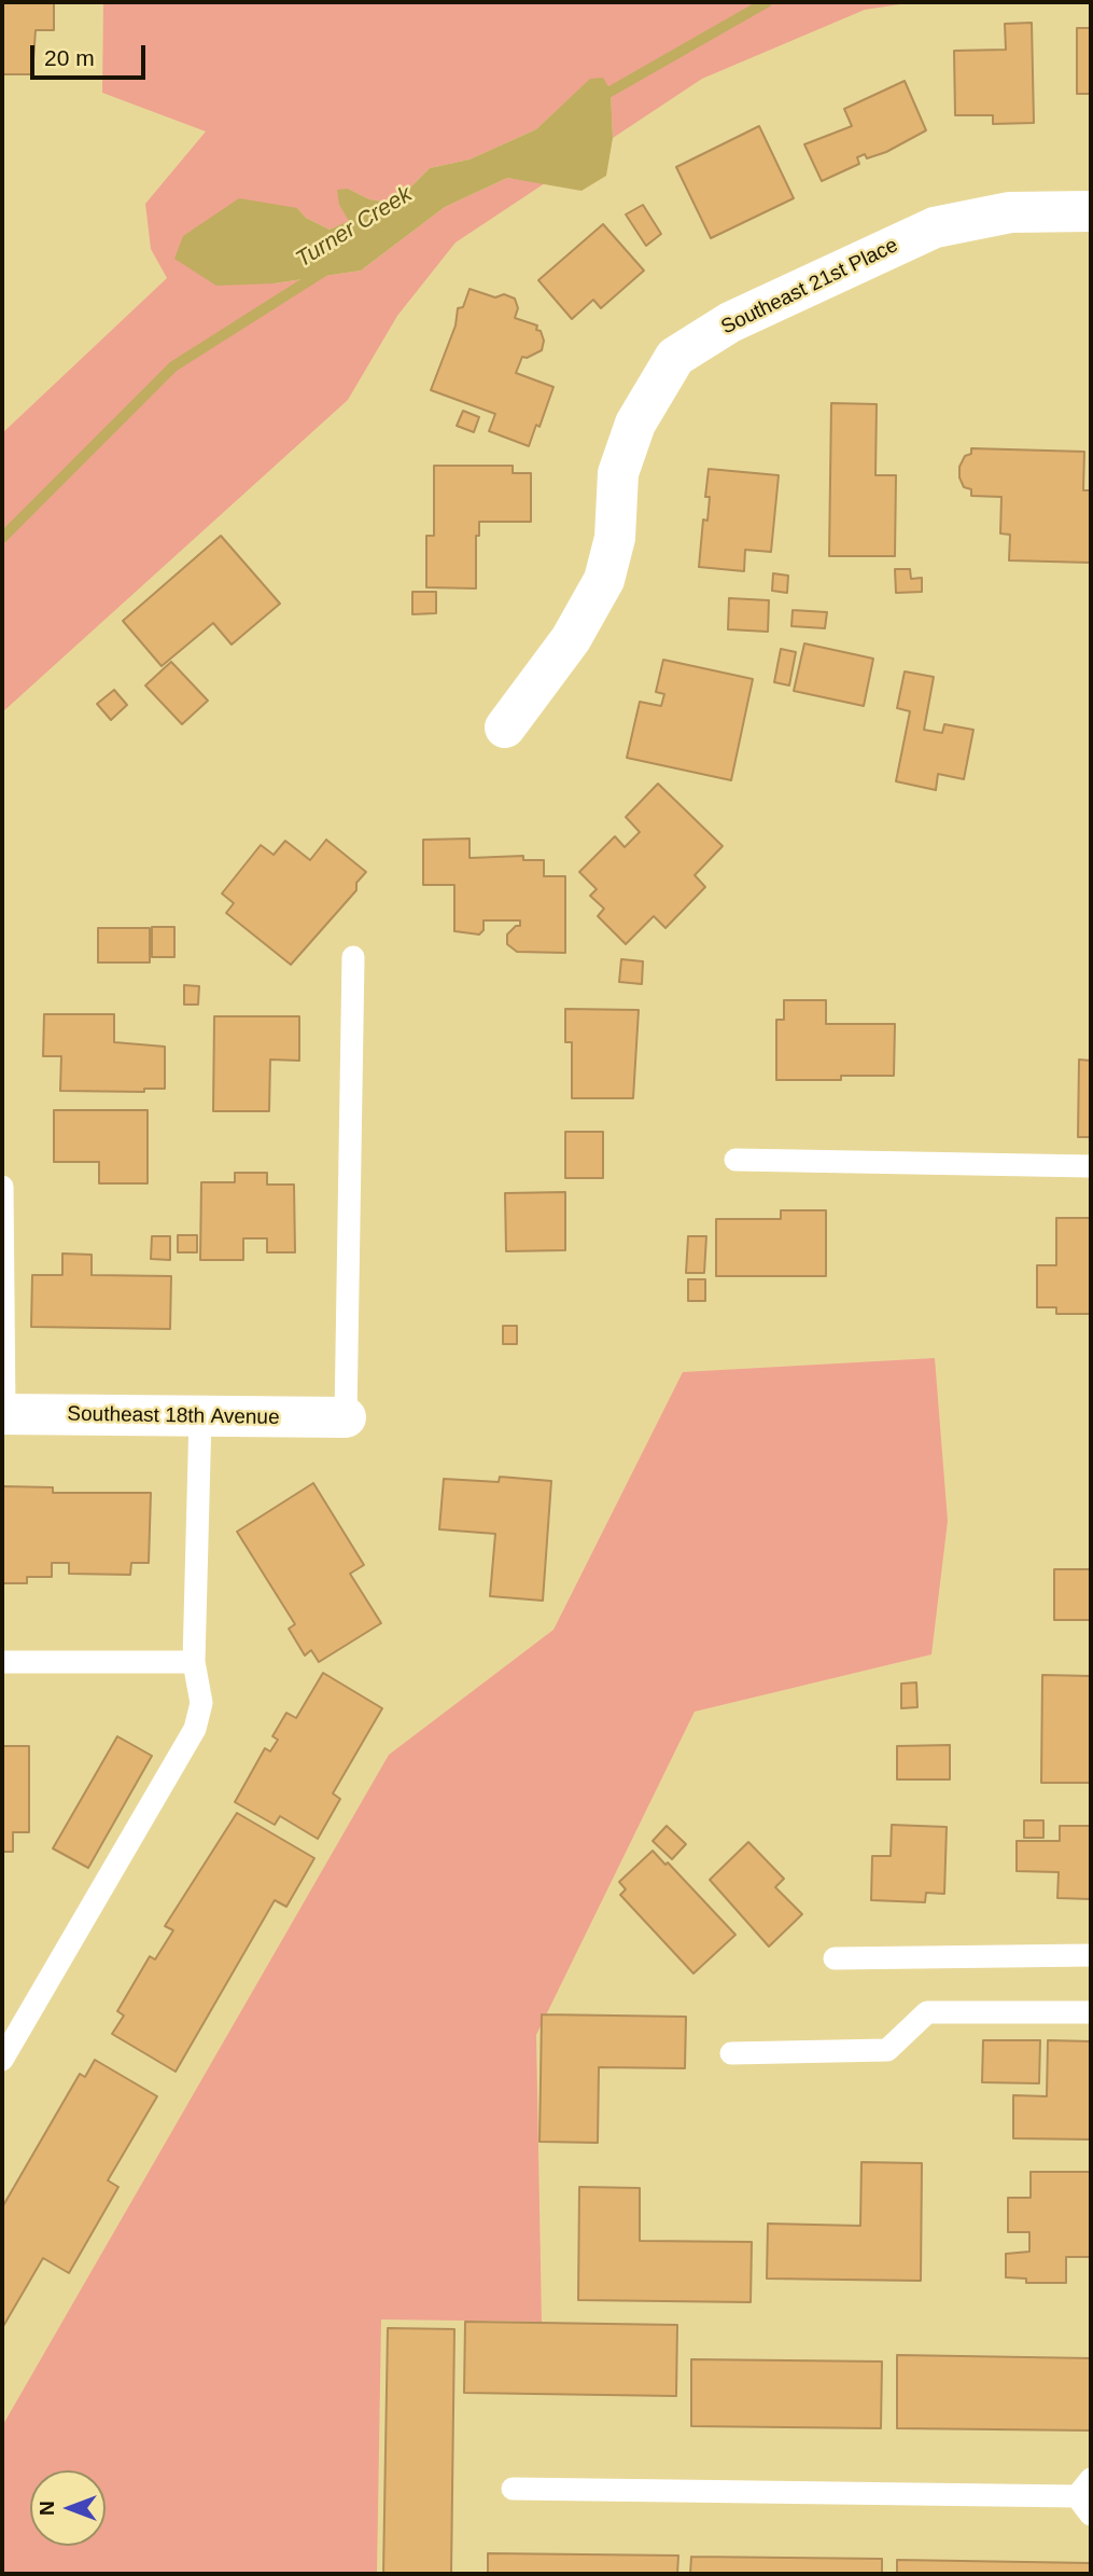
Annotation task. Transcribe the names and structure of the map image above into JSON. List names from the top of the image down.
{
  "streets": {
    "street": ["Southeast 21st Place", "Southeast 18th Avenue"]
  },
  "water": ["Turner Creek"],
  "scale_bar": "20 m",
  "north": "left"
}
